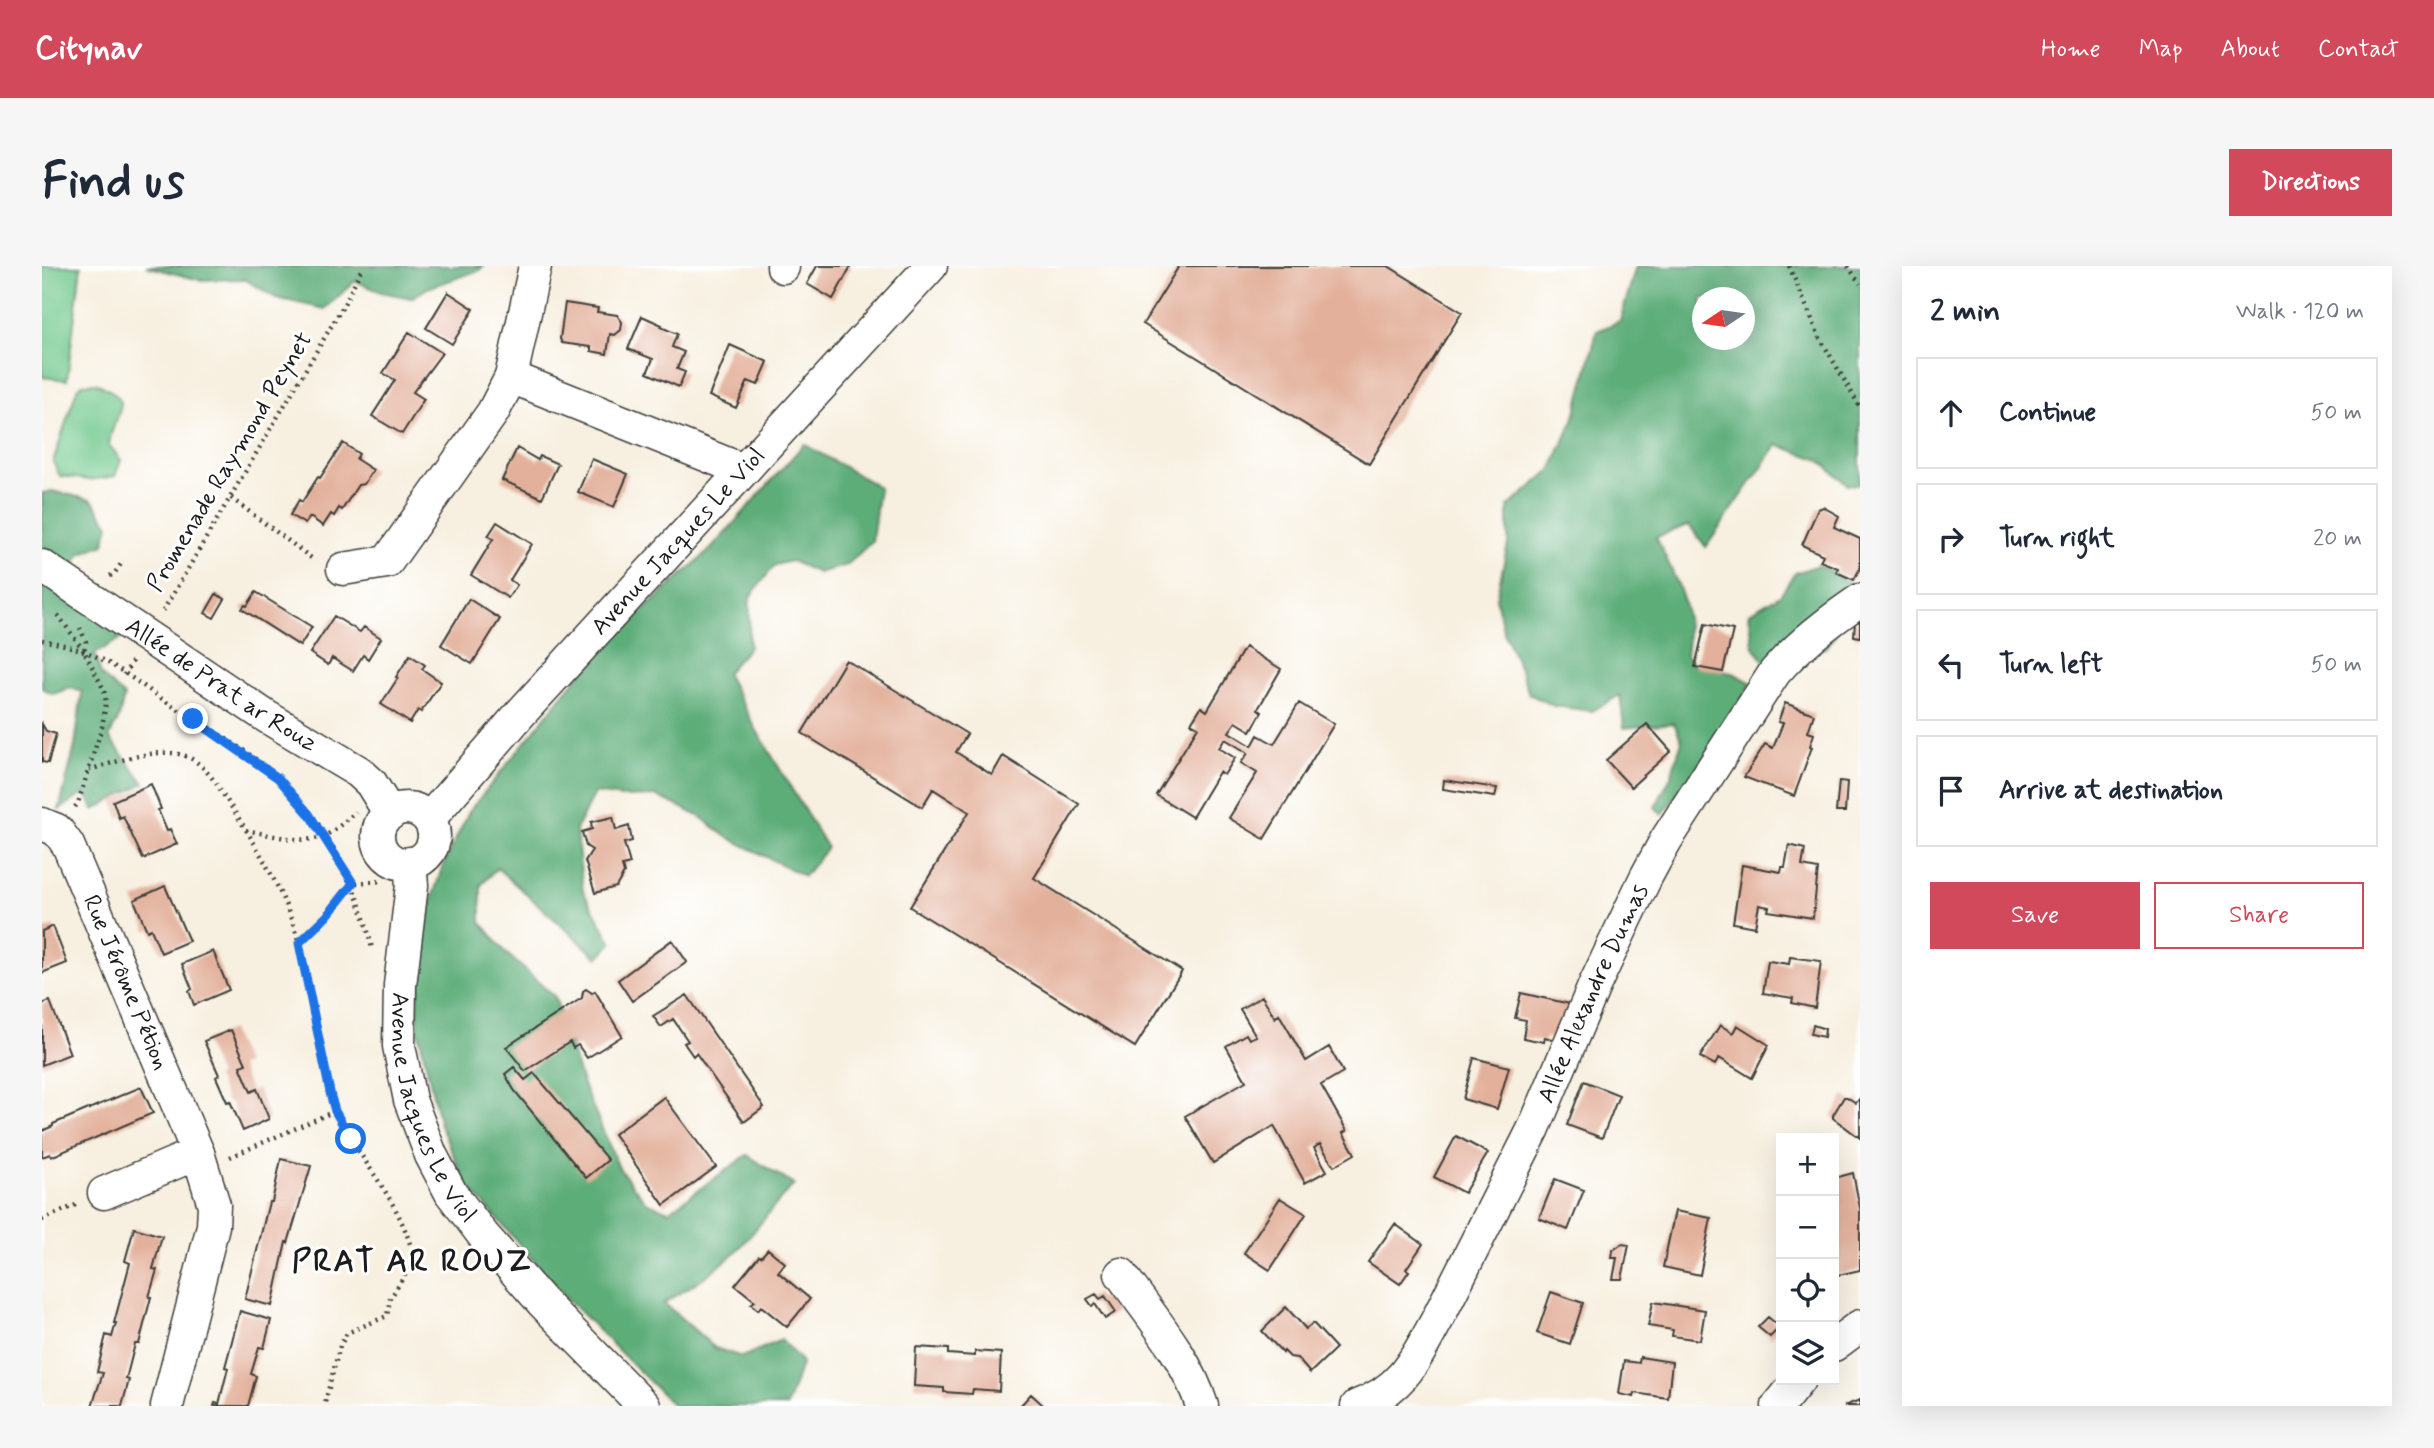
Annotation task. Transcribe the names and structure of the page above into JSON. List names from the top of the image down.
{
  "streets": {
    "street": [
      "Avenue Jacques Le Viol",
      "Allée de Prat ar Rouz",
      "Rue Jérôme Pétion",
      "Allée Alexandre Dumas"
    ],
    "path": ["Promenade Raymond Peynet"]
  },
  "crossings": [
    ["Promenade Raymond Peynet", "Allée de Prat ar Rouz"],
    ["Avenue Jacques Le Viol", "Allée de Prat ar Rouz"]
  ],
  "districts": ["PRAT AR ROUZ"],
  "north": "left",
  "page": {
    "header": "Citynav",
    "nav": [
      "Home",
      "Map",
      "About",
      "Contact"
    ],
    "buttons": [
      "Directions",
      ["Save", "Share"]
    ],
    "title": "Find us",
    "heading": ["2 min", "Walk · 120 m"],
    "list": [
      ["Continue", "50 m"],
      ["Turn right", "20 m"],
      ["Turn left", "50 m"],
      "Arrive at destination"
    ],
    "map_buttons": ["+", "−"]
  }
}
